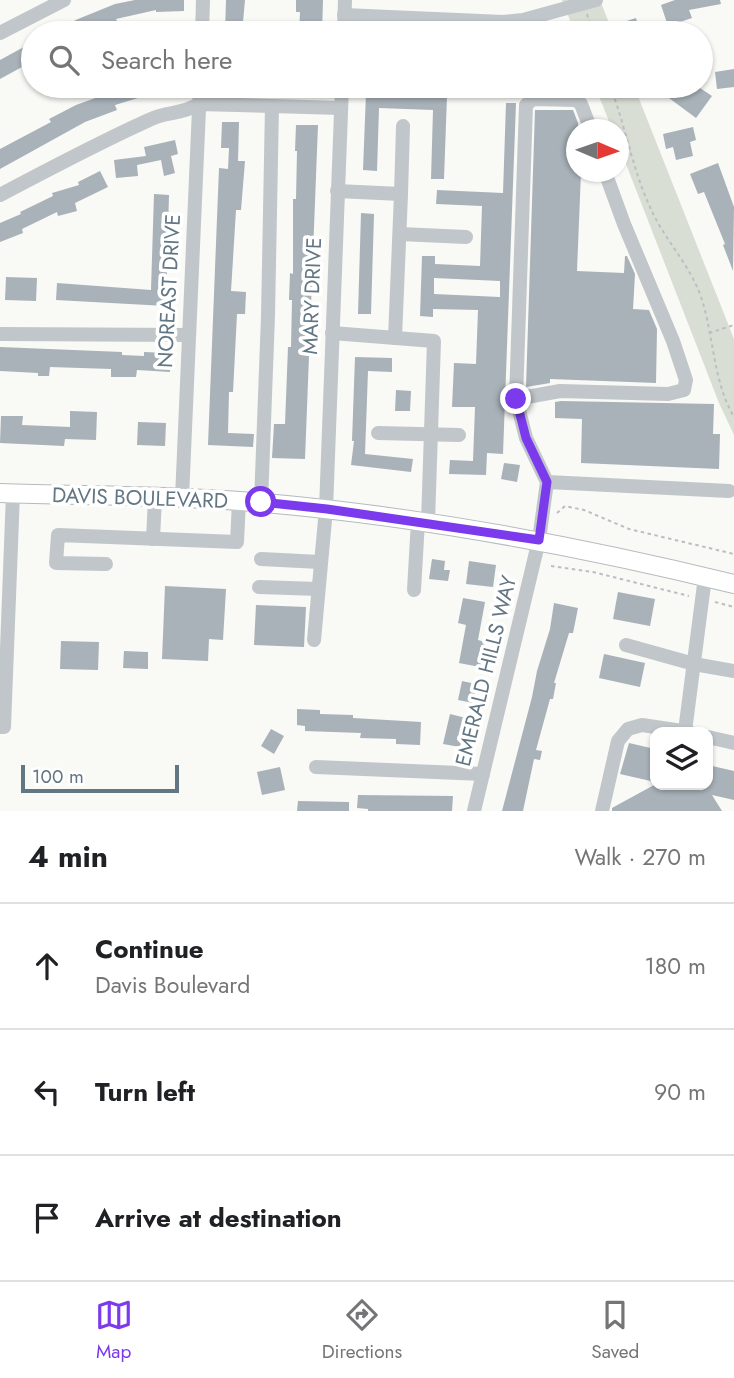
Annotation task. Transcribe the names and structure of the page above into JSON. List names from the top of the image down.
{
  "streets": {
    "main road": ["DAVIS BOULEVARD"],
    "street": ["NOREAST DRIVE", "MARY DRIVE", "EMERALD HILLS WAY"]
  },
  "crossings": [
    ["NOREAST DRIVE", "DAVIS BOULEVARD"],
    ["MARY DRIVE", "DAVIS BOULEVARD"],
    ["DAVIS BOULEVARD", "EMERALD HILLS WAY"]
  ],
  "scale_bar": "100 m",
  "north": "right",
  "page": {
    "search": "Search here",
    "scale": "100 m",
    "heading": ["4 min", "Walk · 270 m"],
    "list": [
      ["Continue", "Davis Boulevard", "180 m"],
      ["Turn left", "90 m"],
      "Arrive at destination"
    ],
    "nav": ["Map", "Directions", "Saved"]
  }
}
